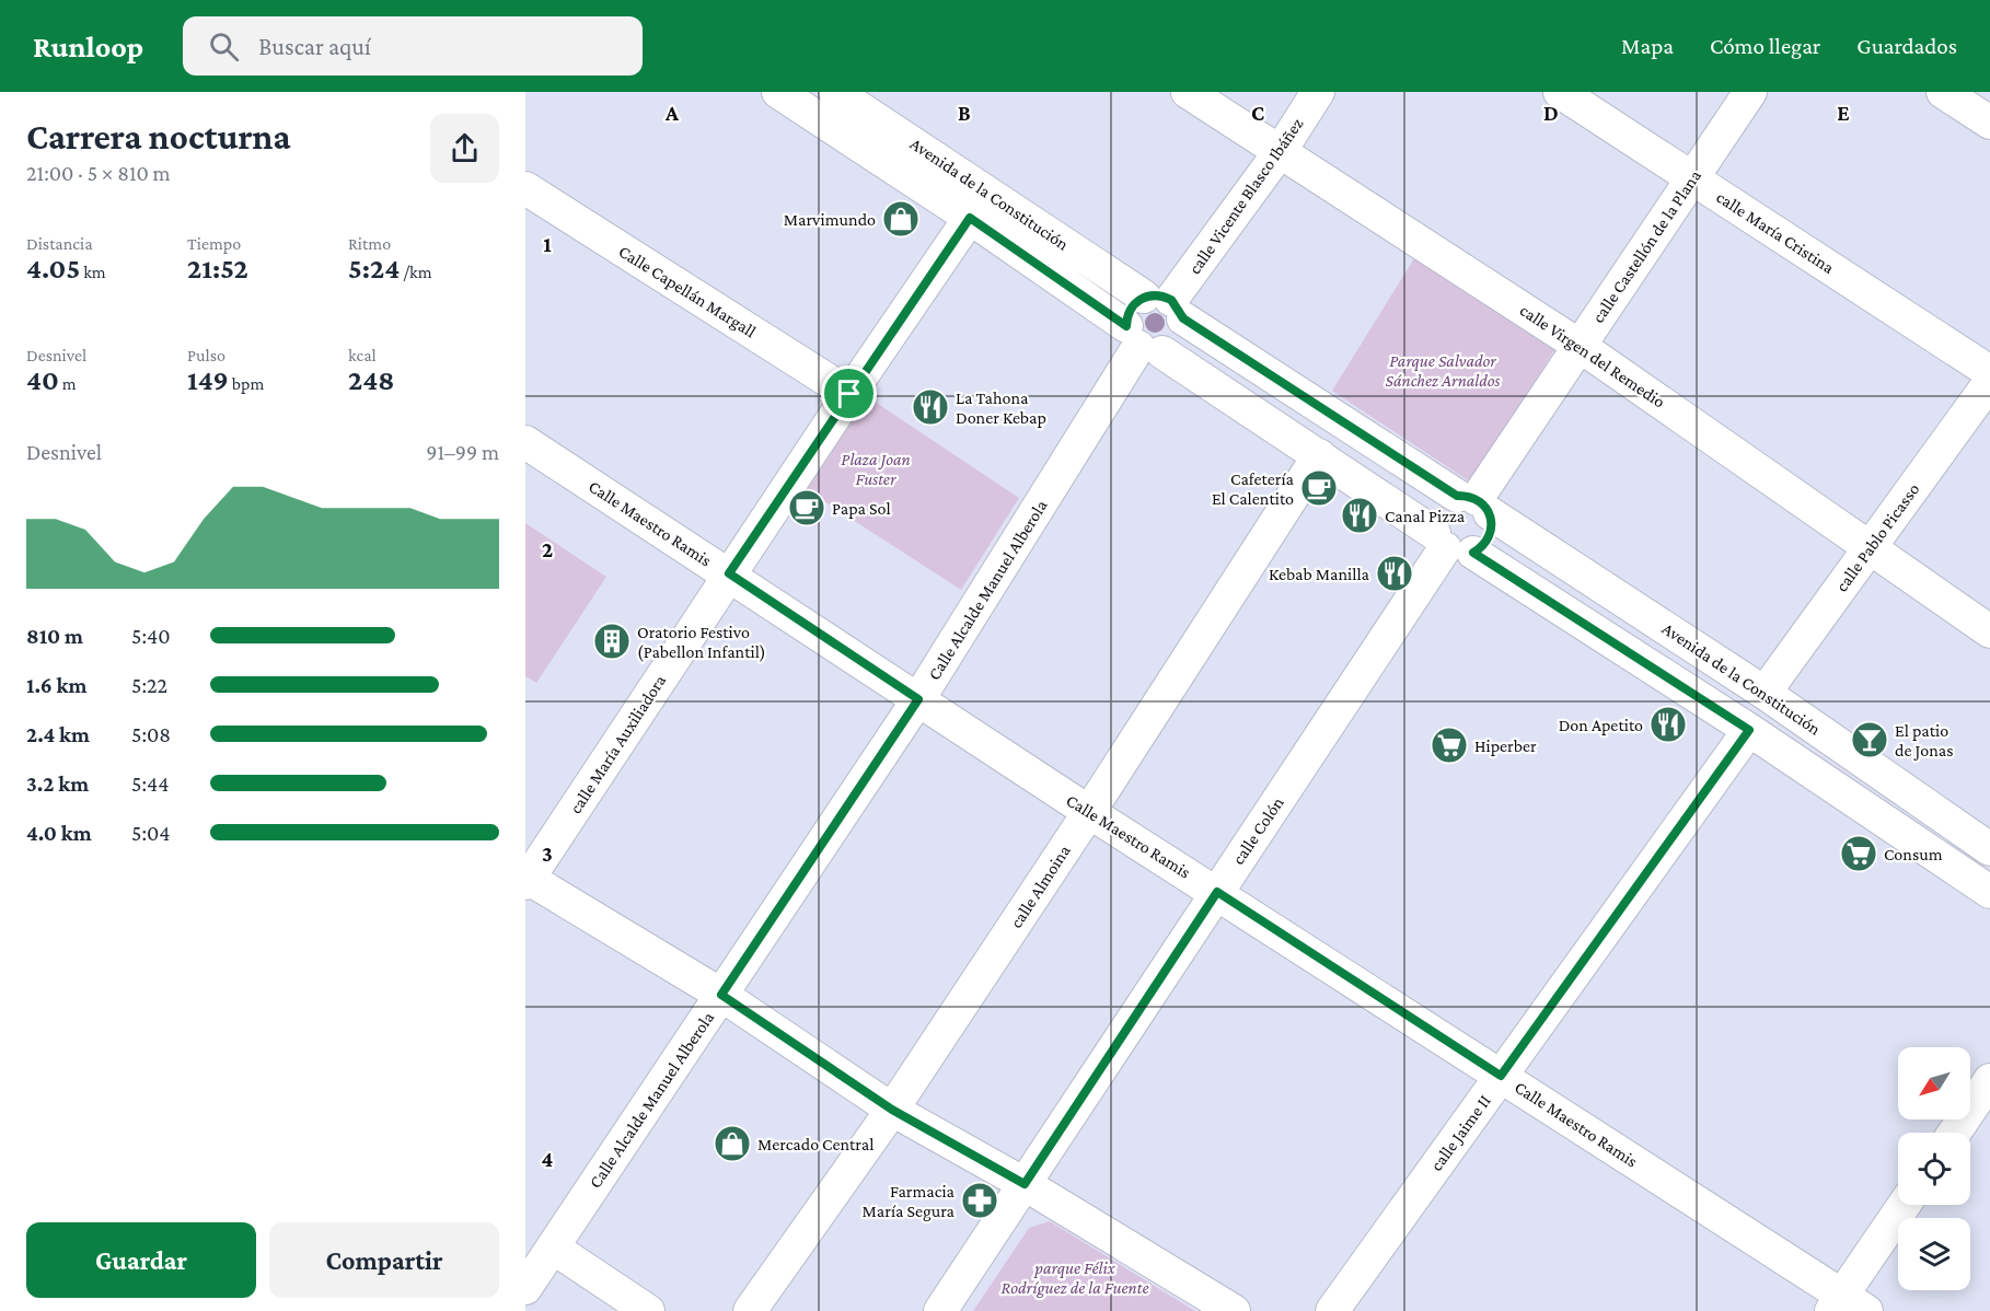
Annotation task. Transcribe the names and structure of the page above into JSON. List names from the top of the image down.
{
  "streets": {
    "street": [
      "Avenida de la Constitución",
      "calle Vicente Blasco Ibáñez",
      "calle María Cristina",
      "calle Castellón de la Plana",
      "Calle Capellán Margall",
      "calle Virgen del Remedio",
      "Calle Maestro Ramis",
      "calle Pablo Picasso",
      "Calle Alcalde Manuel Alberola",
      "calle María Auxiliadora",
      "calle Colón",
      "calle Almoina",
      "calle Jaime II"
    ]
  },
  "crossings": [
    ["Avenida de la Constitución", "calle Vicente Blasco Ibáñez"],
    ["Avenida de la Constitución", "calle Castellón de la Plana"],
    ["Avenida de la Constitución", "calle Pablo Picasso"],
    ["Avenida de la Constitución", "Calle Alcalde Manuel Alberola"],
    ["Avenida de la Constitución", "calle María Auxiliadora"],
    ["Avenida de la Constitución", "calle Colón"],
    ["Avenida de la Constitución", "calle Almoina"],
    ["Avenida de la Constitución", "calle Jaime II"],
    ["calle Vicente Blasco Ibáñez", "calle Virgen del Remedio"],
    ["calle María Cristina", "calle Castellón de la Plana"],
    ["calle Castellón de la Plana", "calle Virgen del Remedio"],
    ["calle Castellón de la Plana", "calle Colón"],
    ["Calle Capellán Margall", "calle María Auxiliadora"],
    ["calle Virgen del Remedio", "calle Pablo Picasso"],
    ["Calle Maestro Ramis", "Calle Alcalde Manuel Alberola"],
    ["Calle Maestro Ramis", "calle María Auxiliadora"],
    ["Calle Maestro Ramis", "calle Colón"],
    ["Calle Maestro Ramis", "calle Almoina"],
    ["Calle Maestro Ramis", "calle Jaime II"]
  ],
  "parks": ["Parque Salvador Sánchez Arnaldos", "Plaza Joan Fuster", "parque Félix Rodríguez de la Fuente"],
  "places": {
    "shop": ["Marvimundo", "Mercado Central"],
    "restaurant": [
      "La Tahona Doner Kebap",
      "Canal Pizza",
      "Kebab Manilla",
      "Don Apetito"
    ],
    "cafe": ["Cafetería El Calentito", "Papa Sol"],
    "building": ["Oratorio Festivo (Pabellon Infantil)"],
    "bar": ["El patio de Jonas"],
    "supermarket": ["Hiperber", "Consum"],
    "pharmacy": ["Farmacia María Segura"]
  },
  "north": "bottom left",
  "page": {
    "header": "Runloop",
    "search": "Buscar aquí",
    "nav": ["Mapa", "Cómo llegar", "Guardados"],
    "heading": ["Carrera nocturna", "21:00 · 5 × 810 m"],
    "stats": [
      ["Distancia", "4.05 km"],
      ["Tiempo", "21:52"],
      ["Ritmo", "5:24 /km"],
      ["Desnivel", "40 m"],
      ["Pulso", "149 bpm"],
      ["kcal", "248"]
    ],
    "chart": ["Desnivel", "91–99 m"],
    "list": [
      {
        "name": "810 m",
        "note": "5:40"
      },
      {
        "name": "1.6 km",
        "note": "5:22"
      },
      {
        "name": "2.4 km",
        "note": "5:08"
      },
      {
        "name": "3.2 km",
        "note": "5:44"
      },
      {
        "name": "4.0 km",
        "note": "5:04"
      }
    ],
    "buttons": ["Guardar", "Compartir"]
  },
  "grid": {
    "columns": [
      "A",
      "B",
      "C",
      "D",
      "E"
    ],
    "rows": [
      "1",
      "2",
      "3",
      "4"
    ]
  }
}
